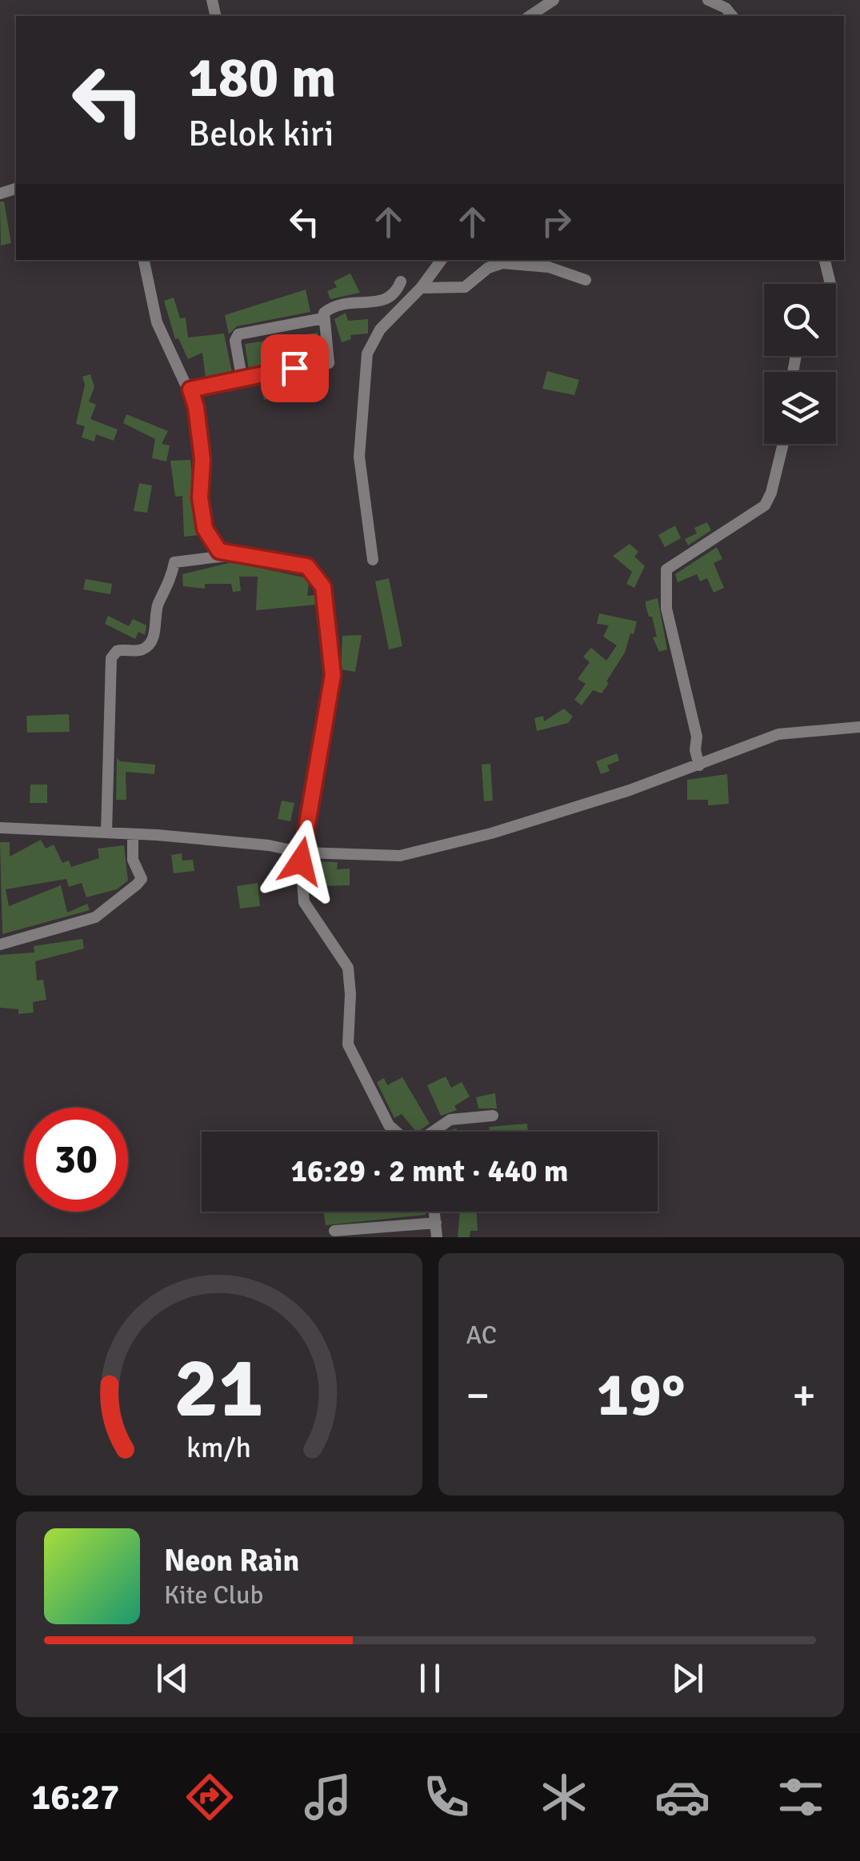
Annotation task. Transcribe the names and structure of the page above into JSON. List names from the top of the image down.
{
  "page": {
    "turn": ["180 m", "Belok kiri"],
    "limit": "30",
    "trip": "16:29 · 2 mnt · 440 m",
    "tile": "AC",
    "heat": ["−", "19°", "+"],
    "song": ["Neon Rain", "Kite Club"],
    "tabs": "16:27",
    "gauge": ["21", "km/h"]
  }
}
